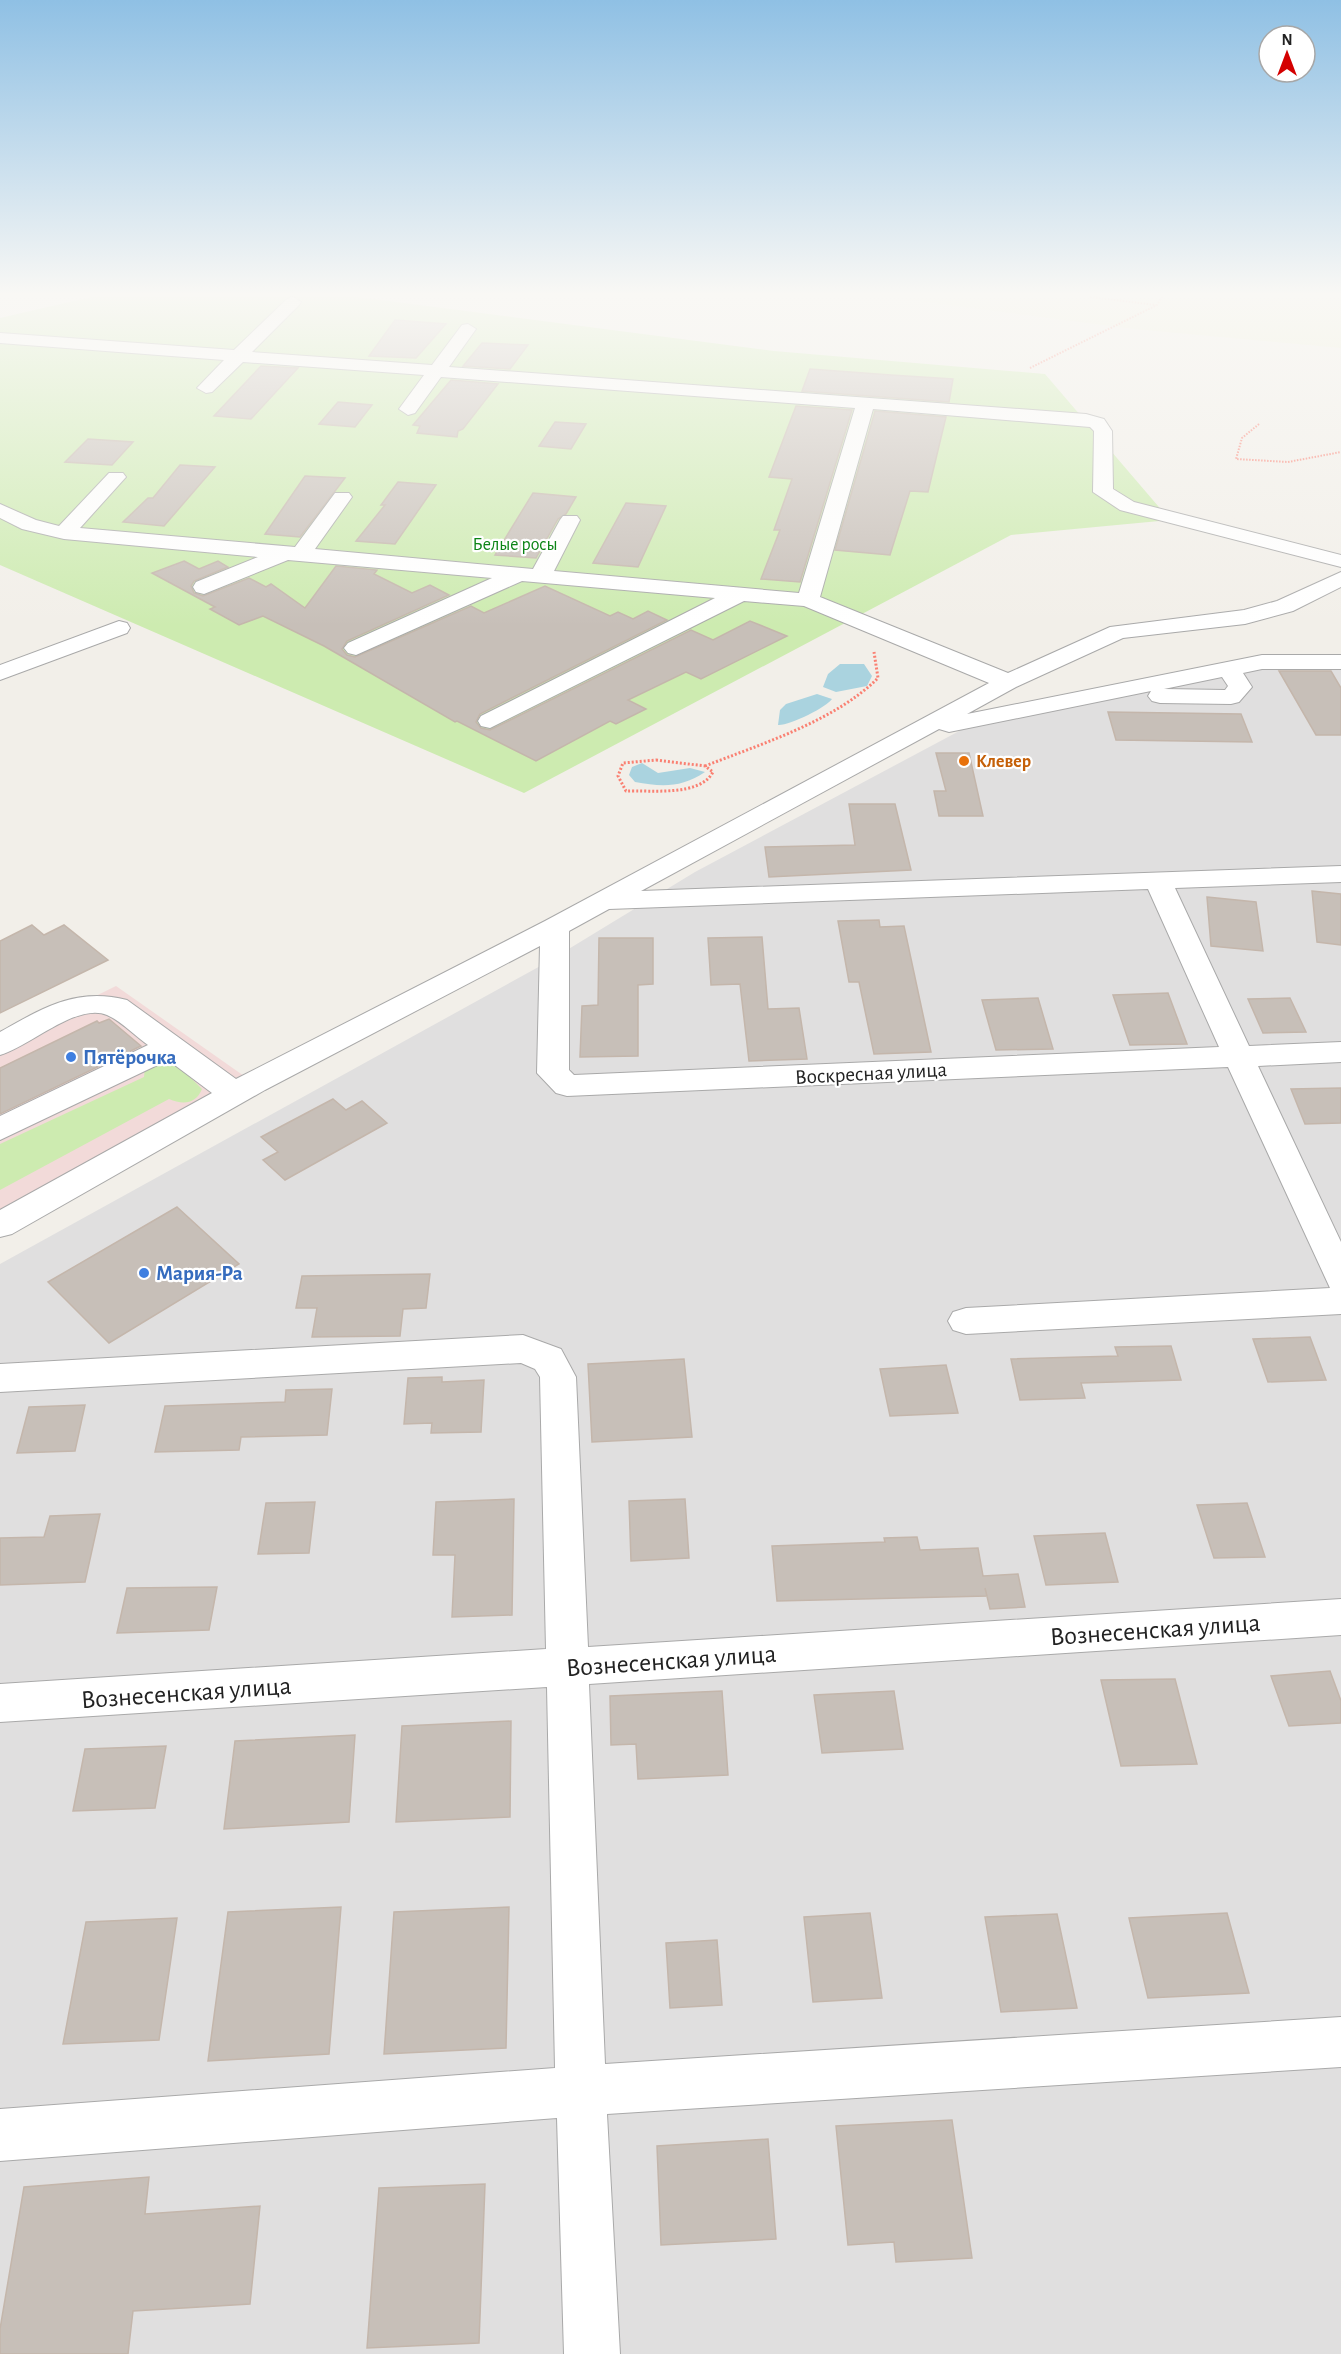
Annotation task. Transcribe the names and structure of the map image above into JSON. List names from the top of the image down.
{
  "streets": {
    "street": ["Воскресная улица", "Вознесенская улица"]
  },
  "parks": ["Белые росы"],
  "places": ["Клевер", "Пятёрочка", "Мария-Ра"],
  "north": "top"
}
